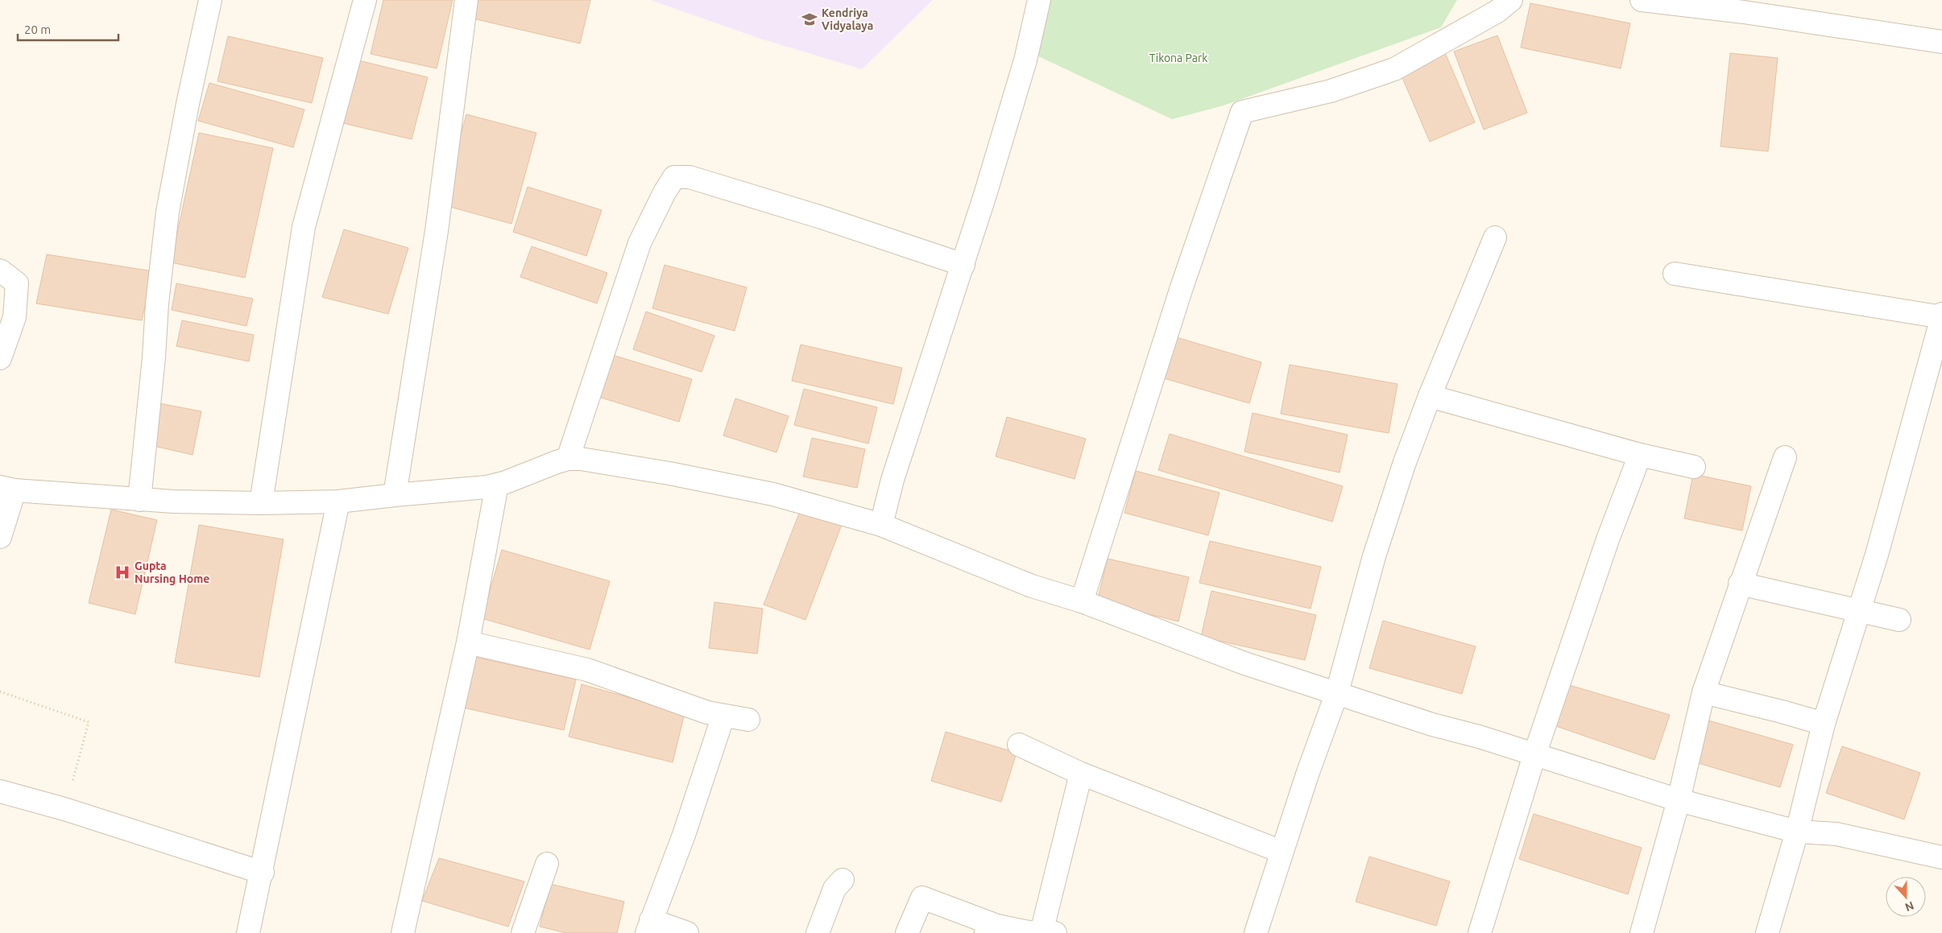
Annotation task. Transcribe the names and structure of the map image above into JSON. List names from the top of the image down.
{
  "parks": ["Tikona Park"],
  "places": {
    "school or university": ["Kendriya Vidyalaya"],
    "hospital": ["Gupta Nursing Home"]
  },
  "scale_bar": "20 m",
  "north": "bottom"
}
